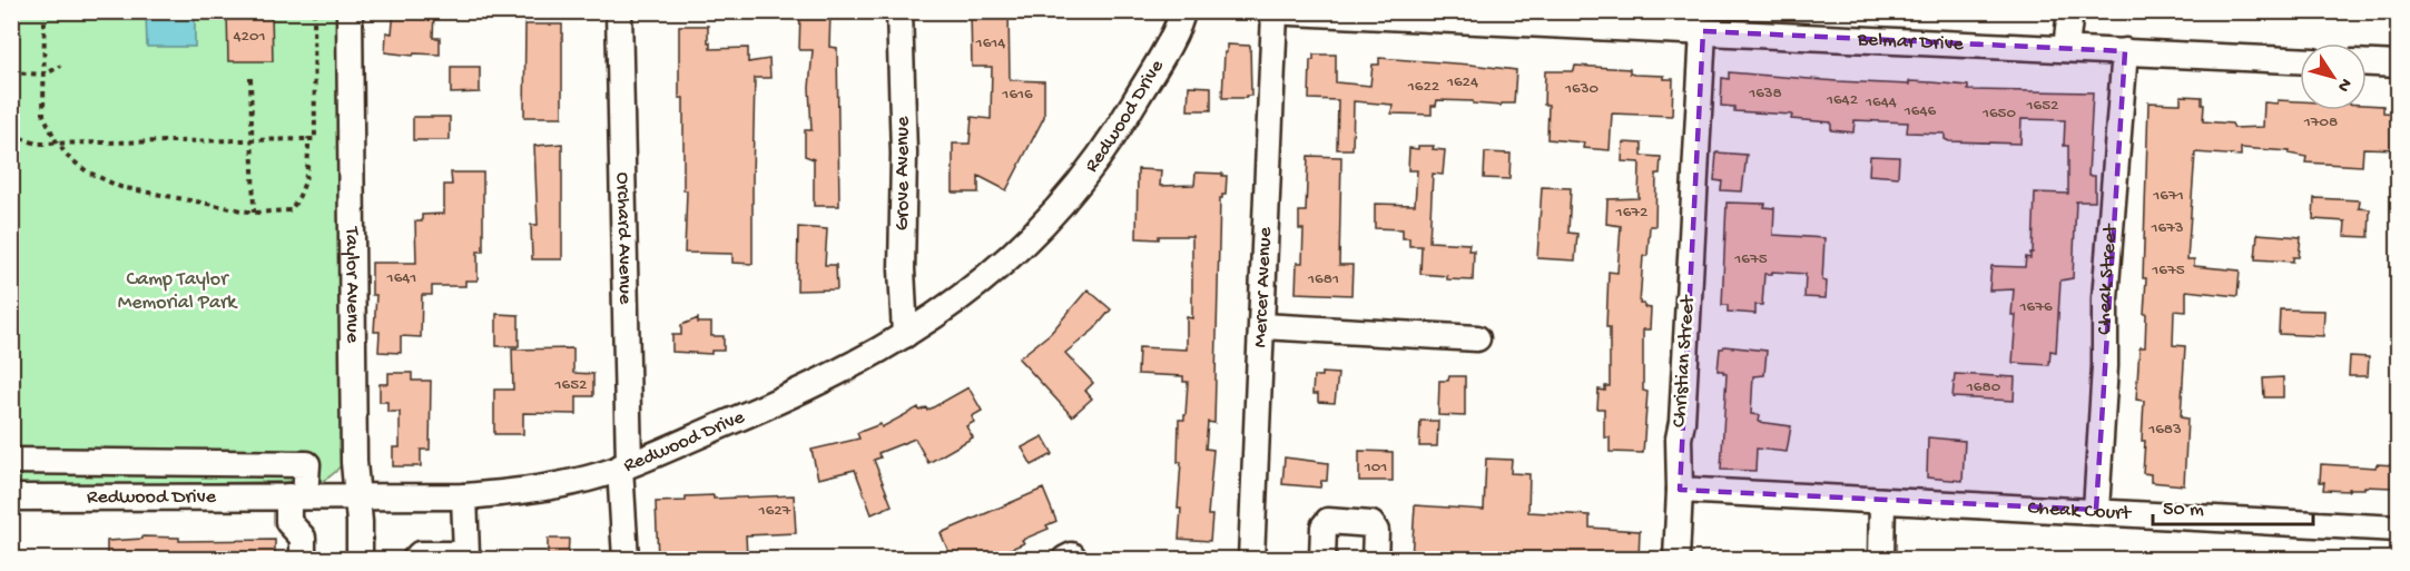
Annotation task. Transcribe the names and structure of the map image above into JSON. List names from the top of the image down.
{
  "streets": {
    "street": [
      "Belmar Drive",
      "Redwood Drive",
      "Grove Avenue",
      "Orchard Avenue",
      "Cheak Street",
      "Taylor Avenue",
      "Mercer Avenue",
      "Christian Street",
      "Cheak Court"
    ]
  },
  "crossings": [
    ["Belmar Drive", "Cheak Street"],
    ["Belmar Drive", "Mercer Avenue"],
    ["Belmar Drive", "Christian Street"],
    ["Redwood Drive", "Grove Avenue"],
    ["Redwood Drive", "Orchard Avenue"],
    ["Redwood Drive", "Taylor Avenue"],
    ["Cheak Street", "Cheak Court"]
  ],
  "parks": ["Camp Taylor Memorial Park"],
  "house_numbers": [
    "4201",
    "1614",
    "1624",
    "1622",
    "1630",
    "1638",
    "1616",
    "1642",
    "1644",
    "1652",
    "1646",
    "1650",
    "1708",
    "1671",
    "1672",
    "1673",
    "1675",
    "1675",
    "1641",
    "1681",
    "1676",
    "1652",
    "1680",
    "1683",
    "101",
    "1627"
  ],
  "scale_bar": "50 m",
  "north": "bottom right"
}
